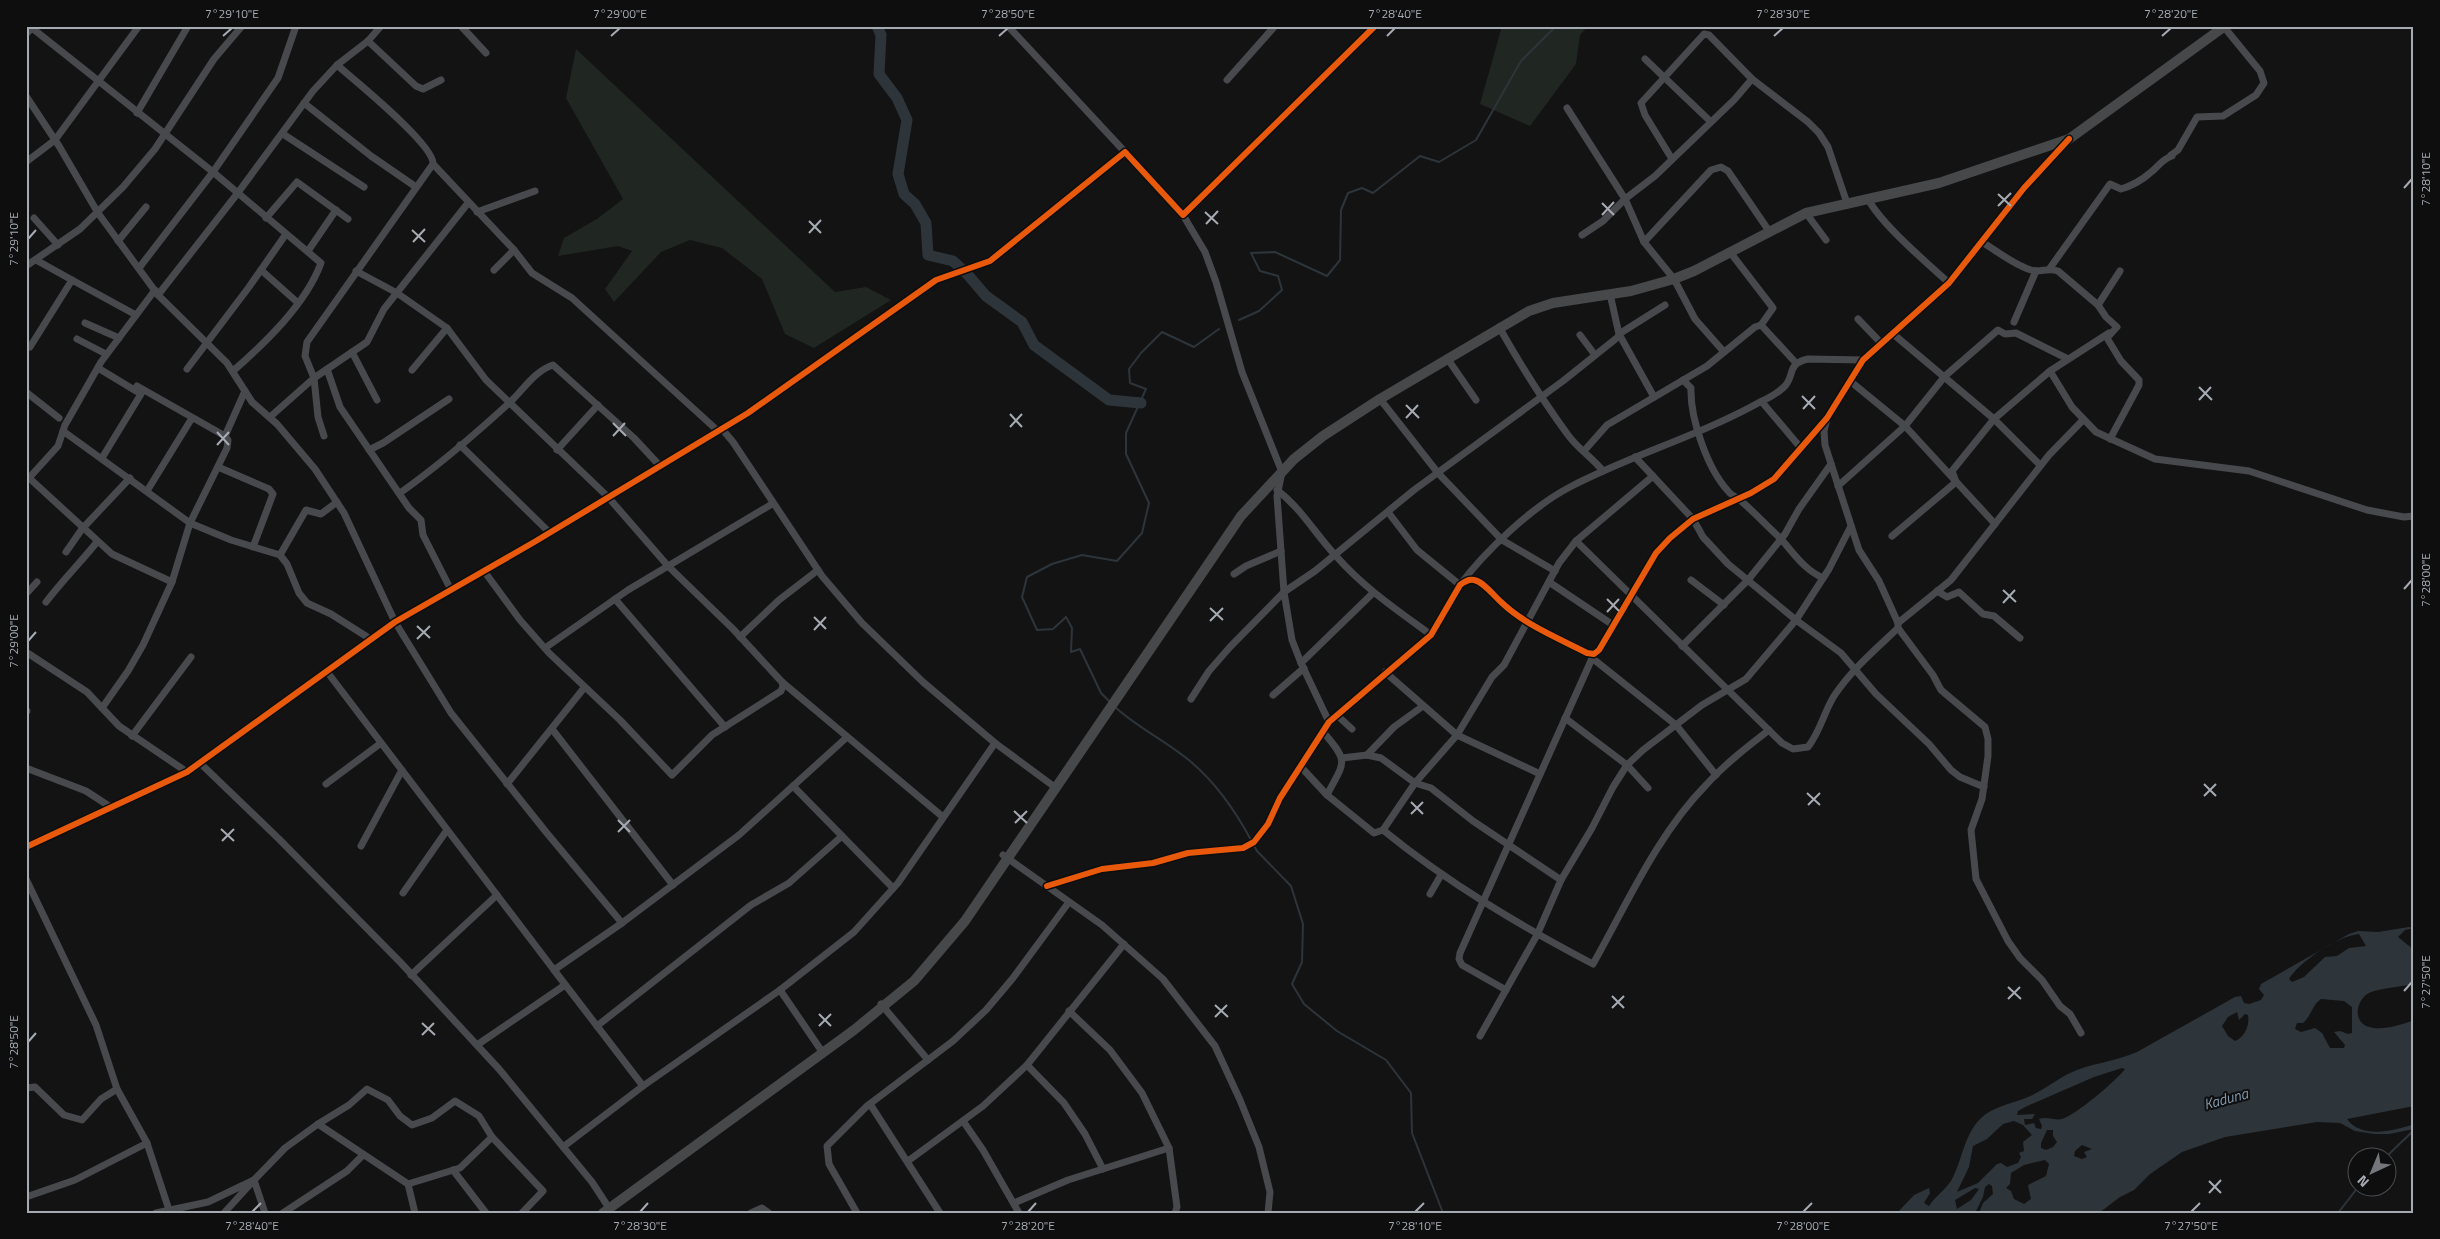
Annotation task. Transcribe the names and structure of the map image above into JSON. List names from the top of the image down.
{
  "water": ["Kaduna"],
  "north": "bottom left",
  "coordinates": [
    "7°29'10\"E",
    "7°29'00\"E",
    "7°28'50\"E",
    "7°28'40\"E",
    "7°28'30\"E",
    "7°28'20\"E",
    "7°28'10\"E",
    "7°28'00\"E",
    "7°27'50\"E"
  ]
}
